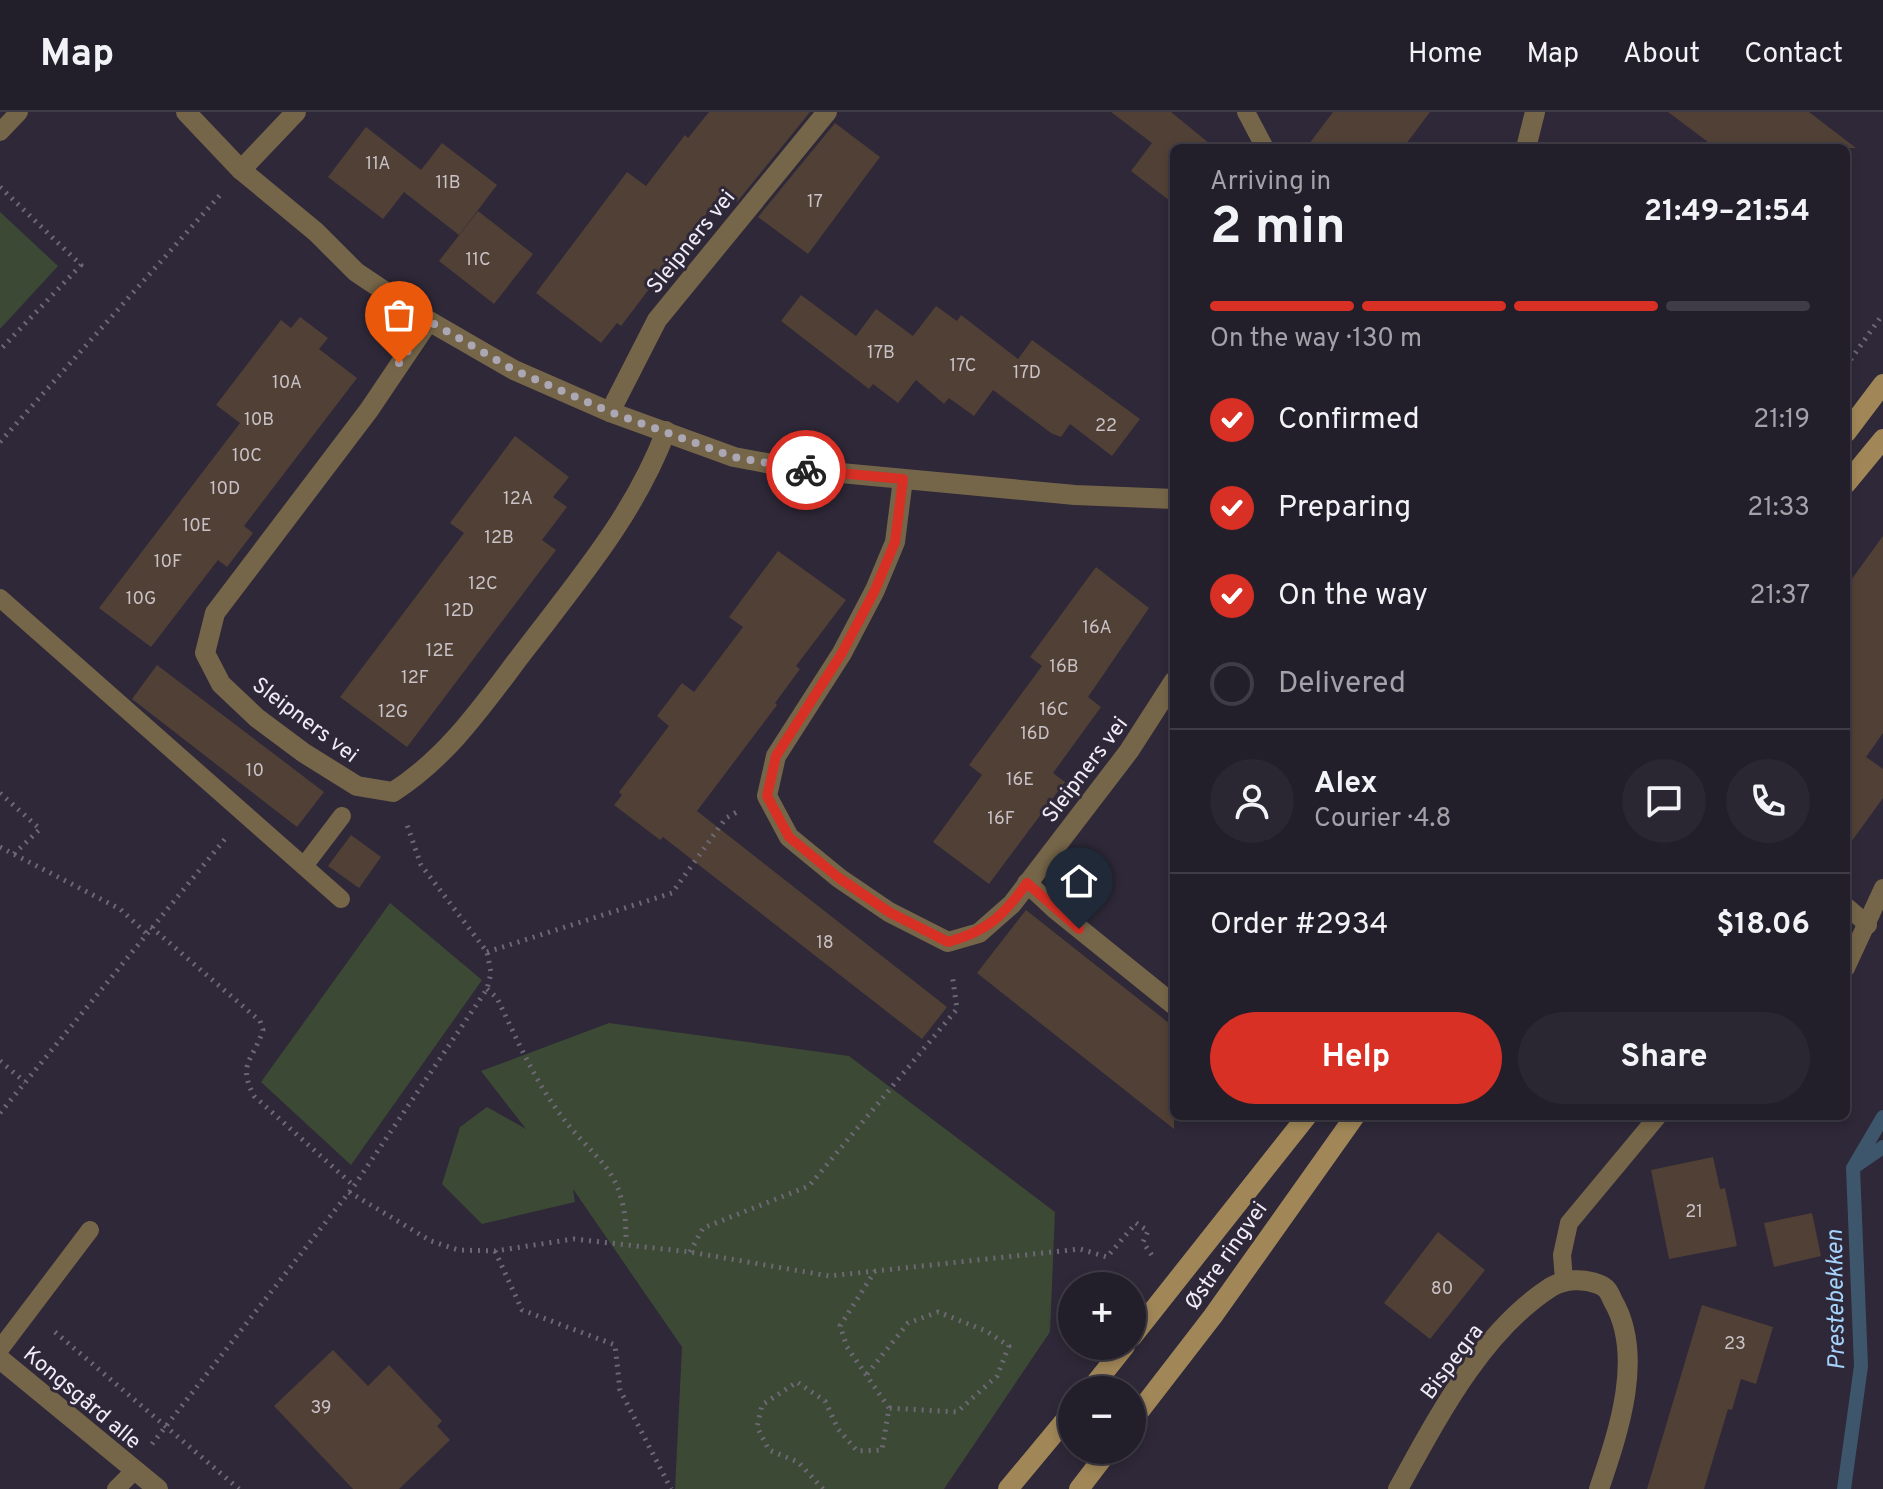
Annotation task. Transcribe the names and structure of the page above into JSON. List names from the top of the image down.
{
  "streets": {
    "main road": ["Østre ringvei"],
    "street": ["Sleipners vei", "Bispegra", "Kongsgård alle"]
  },
  "water": ["Prestebekken"],
  "house_numbers": [
    "11A",
    "11B",
    "17",
    "11C",
    "17B",
    "17C",
    "17D",
    "10A",
    "10B",
    "22",
    "10C",
    "10D",
    "12A",
    "10E",
    "12B",
    "10F",
    "12C",
    "10G",
    "12D",
    "16A",
    "12E",
    "16B",
    "12F",
    "16C",
    "12G",
    "16D",
    "10",
    "16E",
    "16F",
    "18",
    "21",
    "80",
    "23",
    "39"
  ],
  "page": {
    "header": "Map",
    "nav": [
      "Home",
      "Map",
      "About",
      "Contact"
    ],
    "heading": ["2 min", "Arriving in", "21:49–21:54"],
    "panel": [
      "Alex",
      "Courier · 4.8",
      "Order #2934",
      "$18.06"
    ],
    "bar": "On the way · 130 m",
    "list": [
      ["Confirmed", "21:19"],
      ["Preparing", "21:33"],
      ["On the way", "21:37"],
      "Delivered"
    ],
    "buttons": ["Help", "Share"],
    "map_buttons": ["+", "−"]
  }
}
